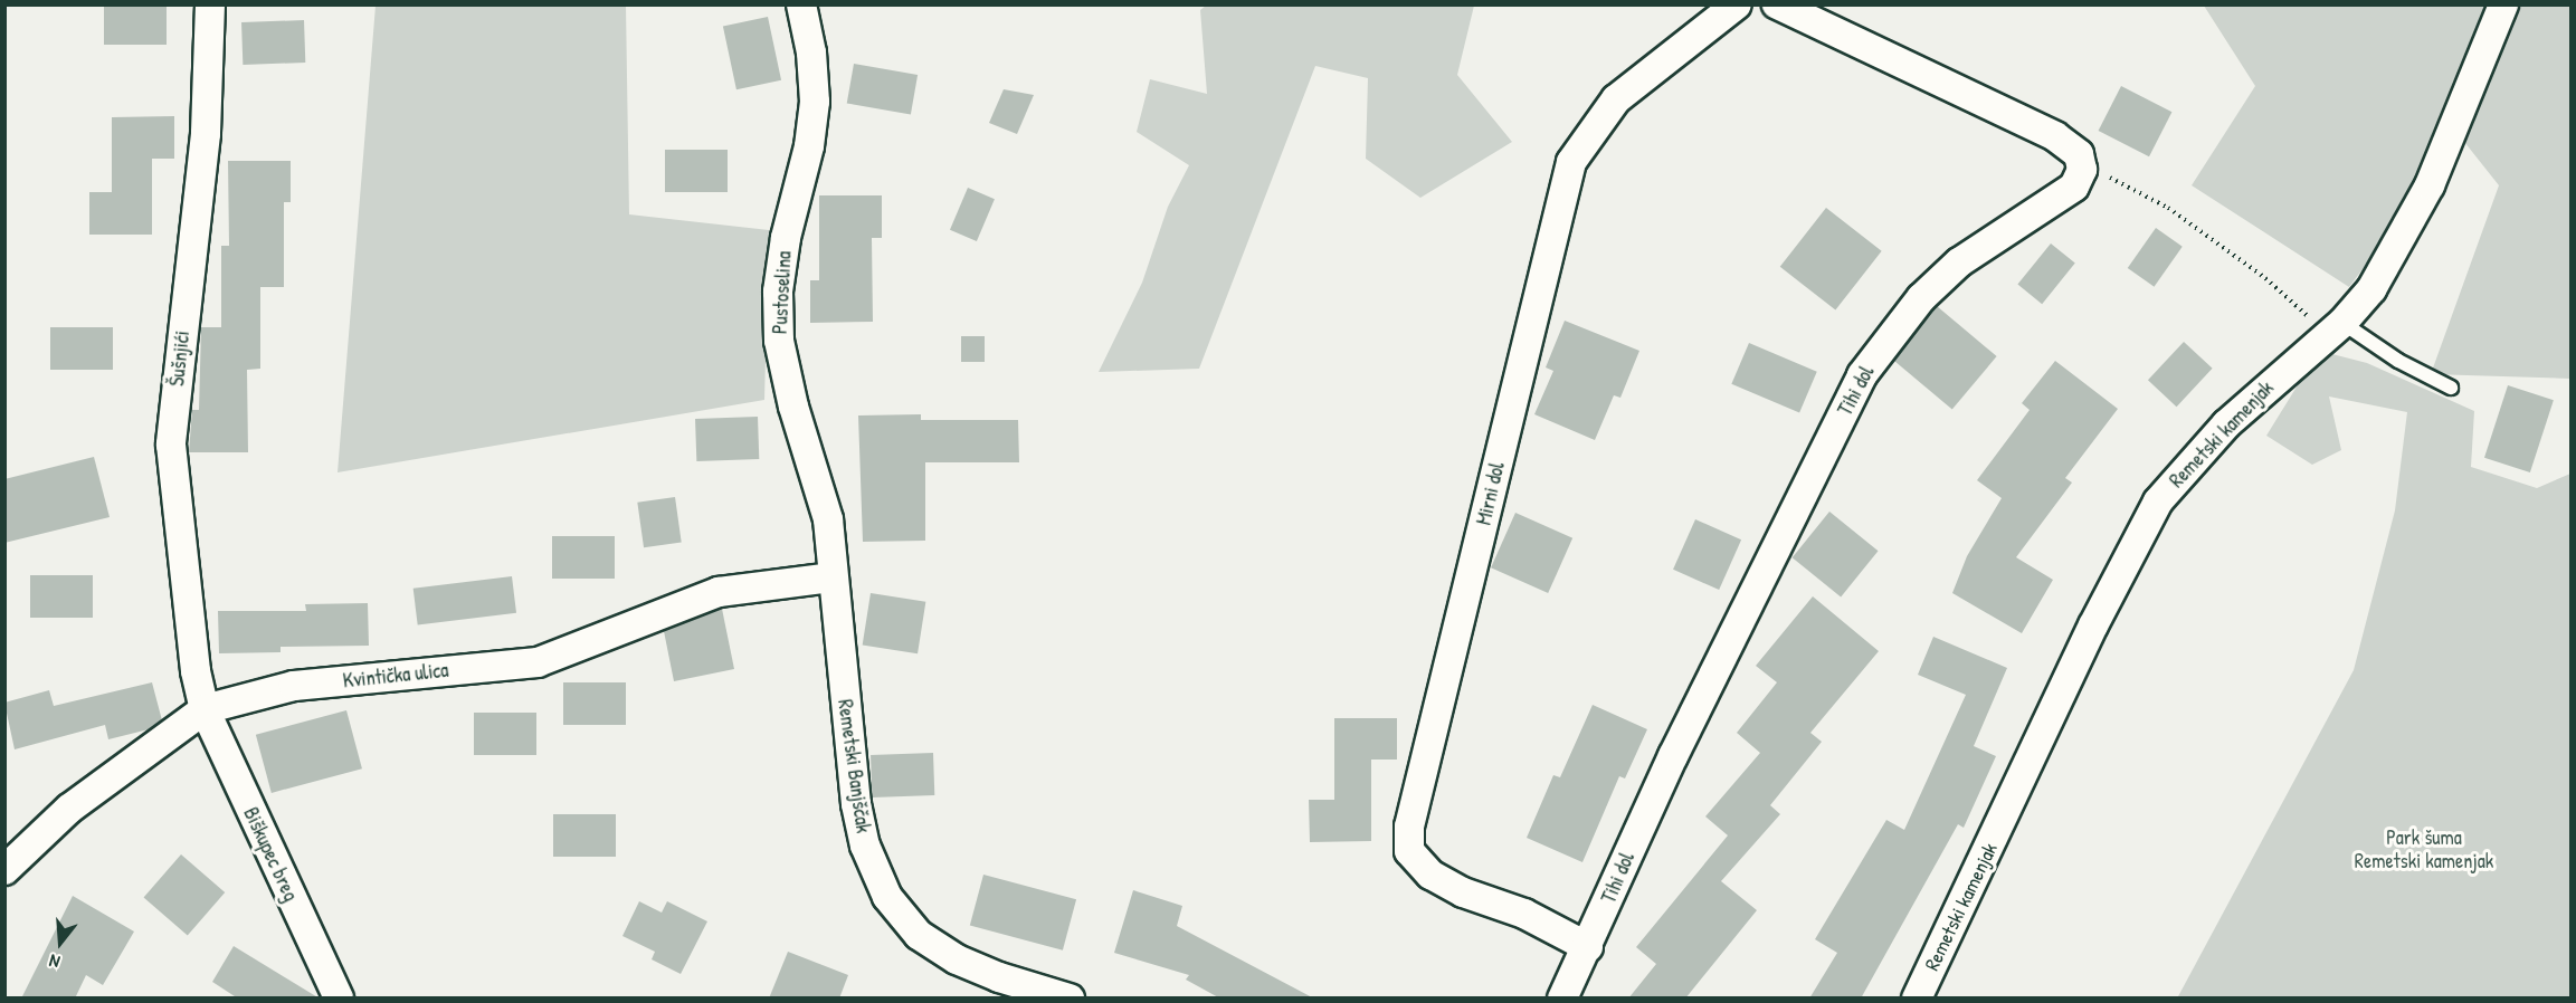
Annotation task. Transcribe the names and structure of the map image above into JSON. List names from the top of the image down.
{
  "streets": {
    "street": [
      "Pustoselina",
      "Šušnjići",
      "Tihi dol",
      "Remetski kamenjak",
      "Mirni dol",
      "Kvintička ulica",
      "Remetski Banjščak",
      "Biškupec breg"
    ]
  },
  "crossings": [
    ["Pustoselina", "Kvintička ulica"],
    ["Pustoselina", "Remetski Banjščak"],
    ["Šušnjići", "Kvintička ulica"],
    ["Šušnjići", "Biškupec breg"],
    ["Tihi dol", "Mirni dol"],
    ["Kvintička ulica", "Remetski Banjščak"],
    ["Kvintička ulica", "Biškupec breg"]
  ],
  "parks": ["Park šuma Remetski kamenjak"],
  "north": "bottom"
}
